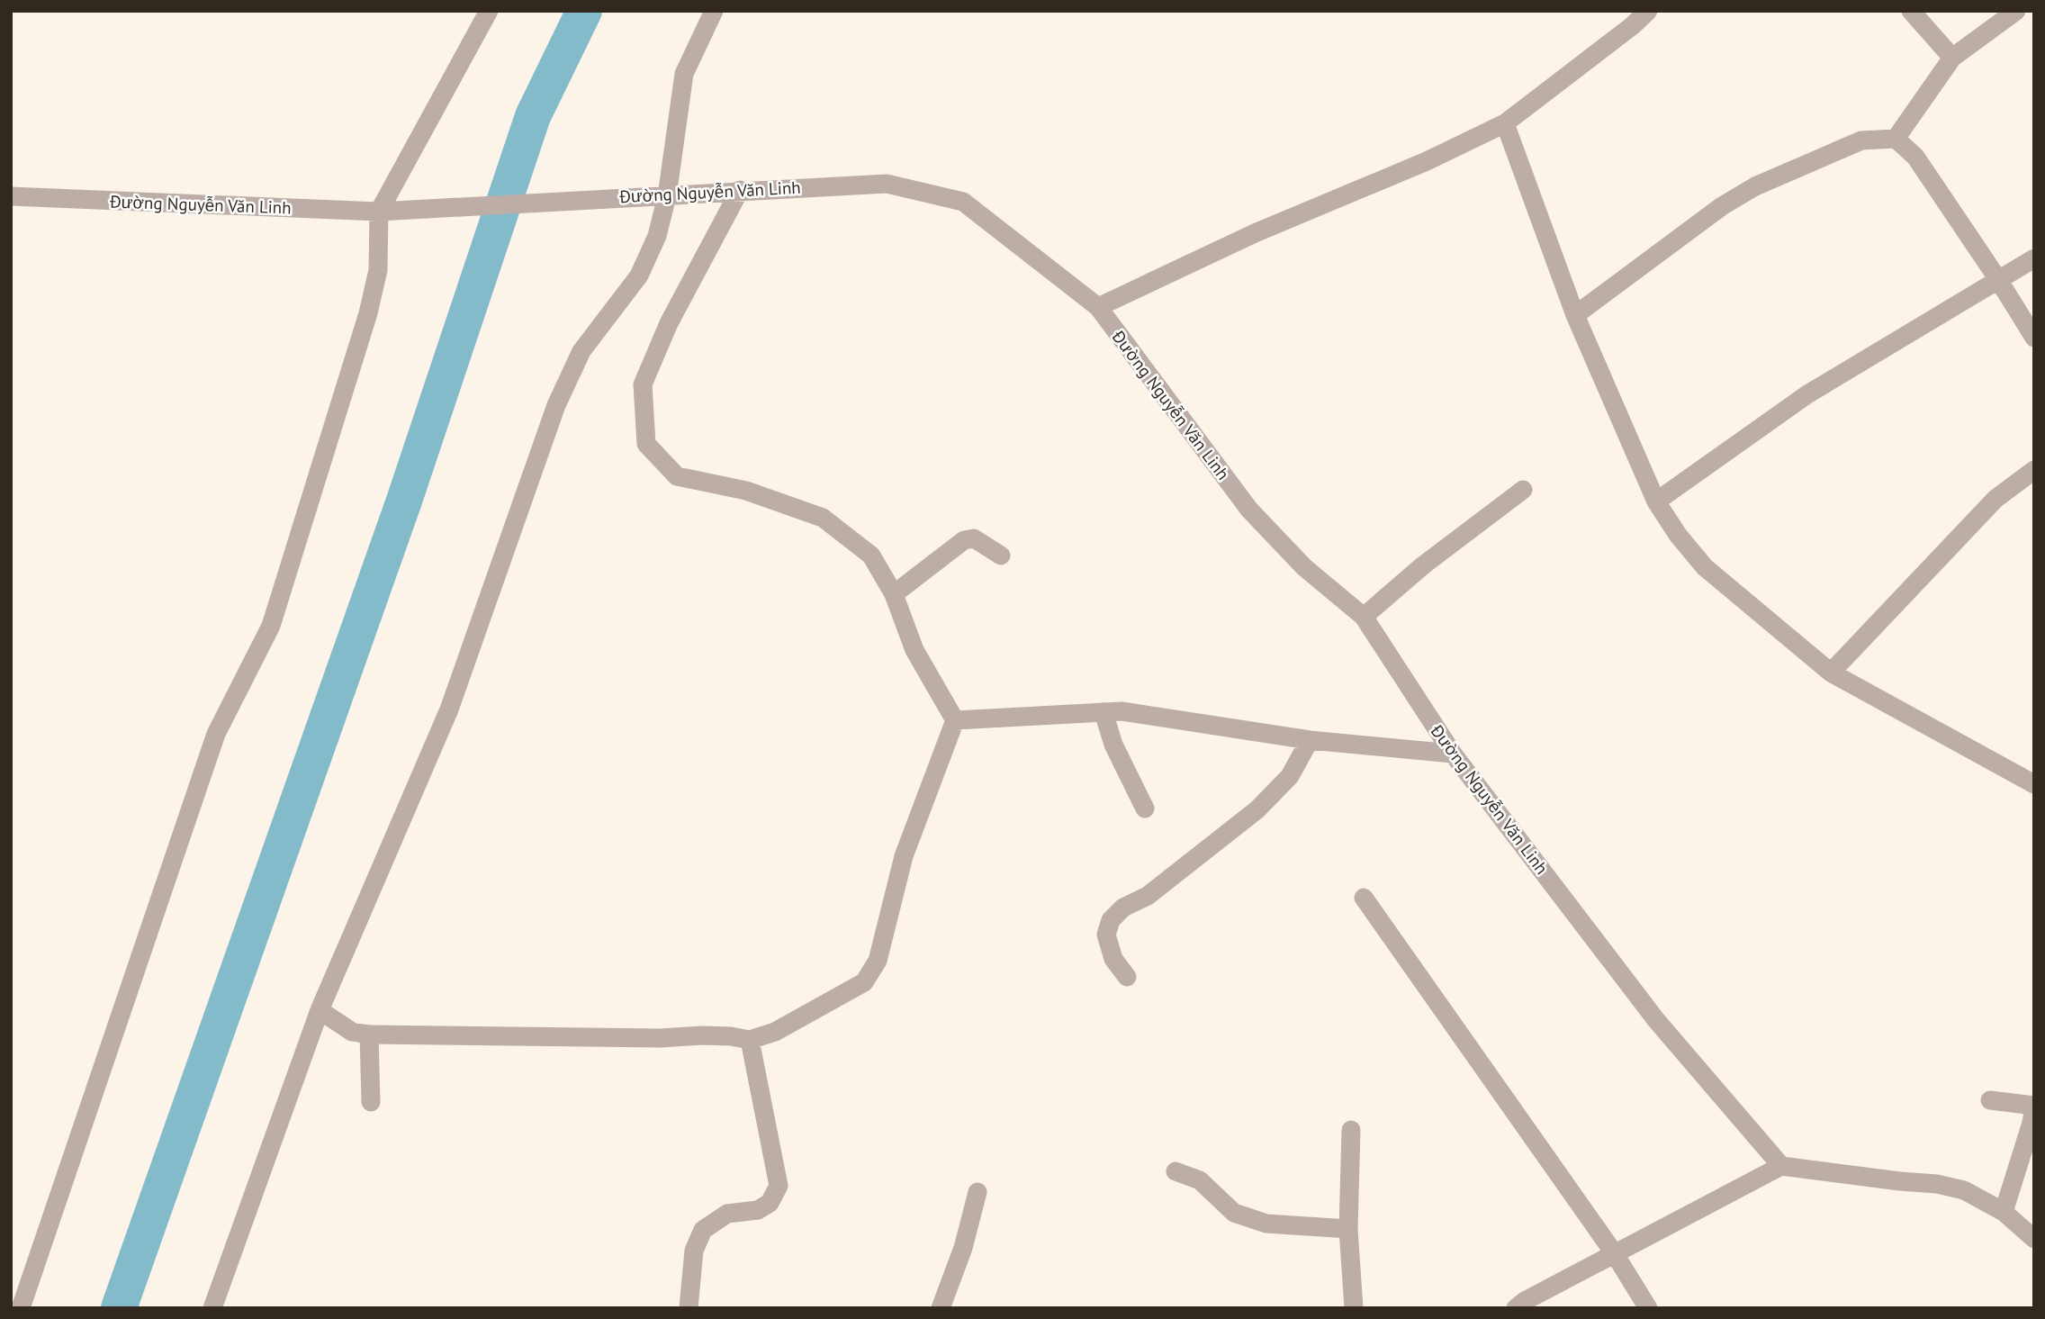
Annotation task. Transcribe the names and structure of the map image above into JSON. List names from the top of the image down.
{
  "streets": {
    "street": ["Đường Nguyễn Văn Linh"]
  }
}
